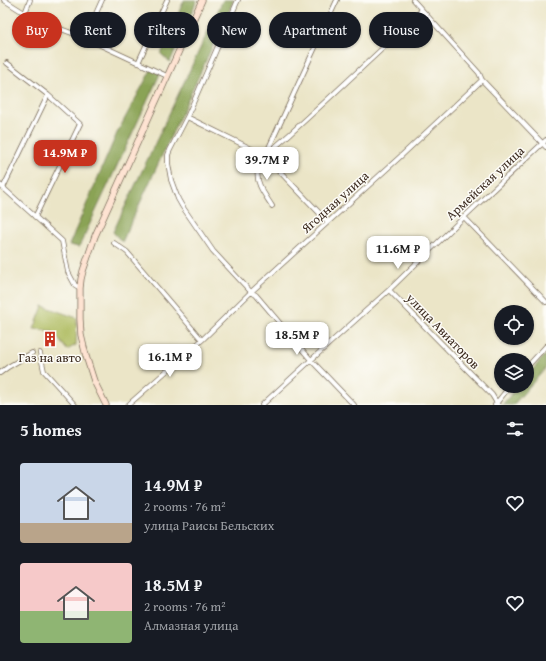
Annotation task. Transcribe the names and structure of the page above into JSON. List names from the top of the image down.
{
  "streets": {
    "street": ["Армейская улица", "Ягодная улица", "улица Авиаторов"]
  },
  "crossings": [
    ["Армейская улица", "улица Авиаторов"]
  ],
  "places": {
    "building": ["Газ на авто"]
  },
  "page": {
    "chip": [
      "Buy",
      "Rent",
      "Filters",
      "New",
      "Apartment",
      "House"
    ],
    "price": [
      "14.9M ₽",
      "39.7M ₽",
      "11.6M ₽",
      "18.5M ₽",
      "16.1M ₽"
    ],
    "heading": "5 homes",
    "list": [
      {
        "name": "14.9M ₽",
        "note": "2 rooms · 76 m² · улица Раисы Бельских"
      },
      {
        "name": "18.5M ₽",
        "note": "2 rooms · 76 m² · Алмазная улица"
      }
    ]
  }
}
